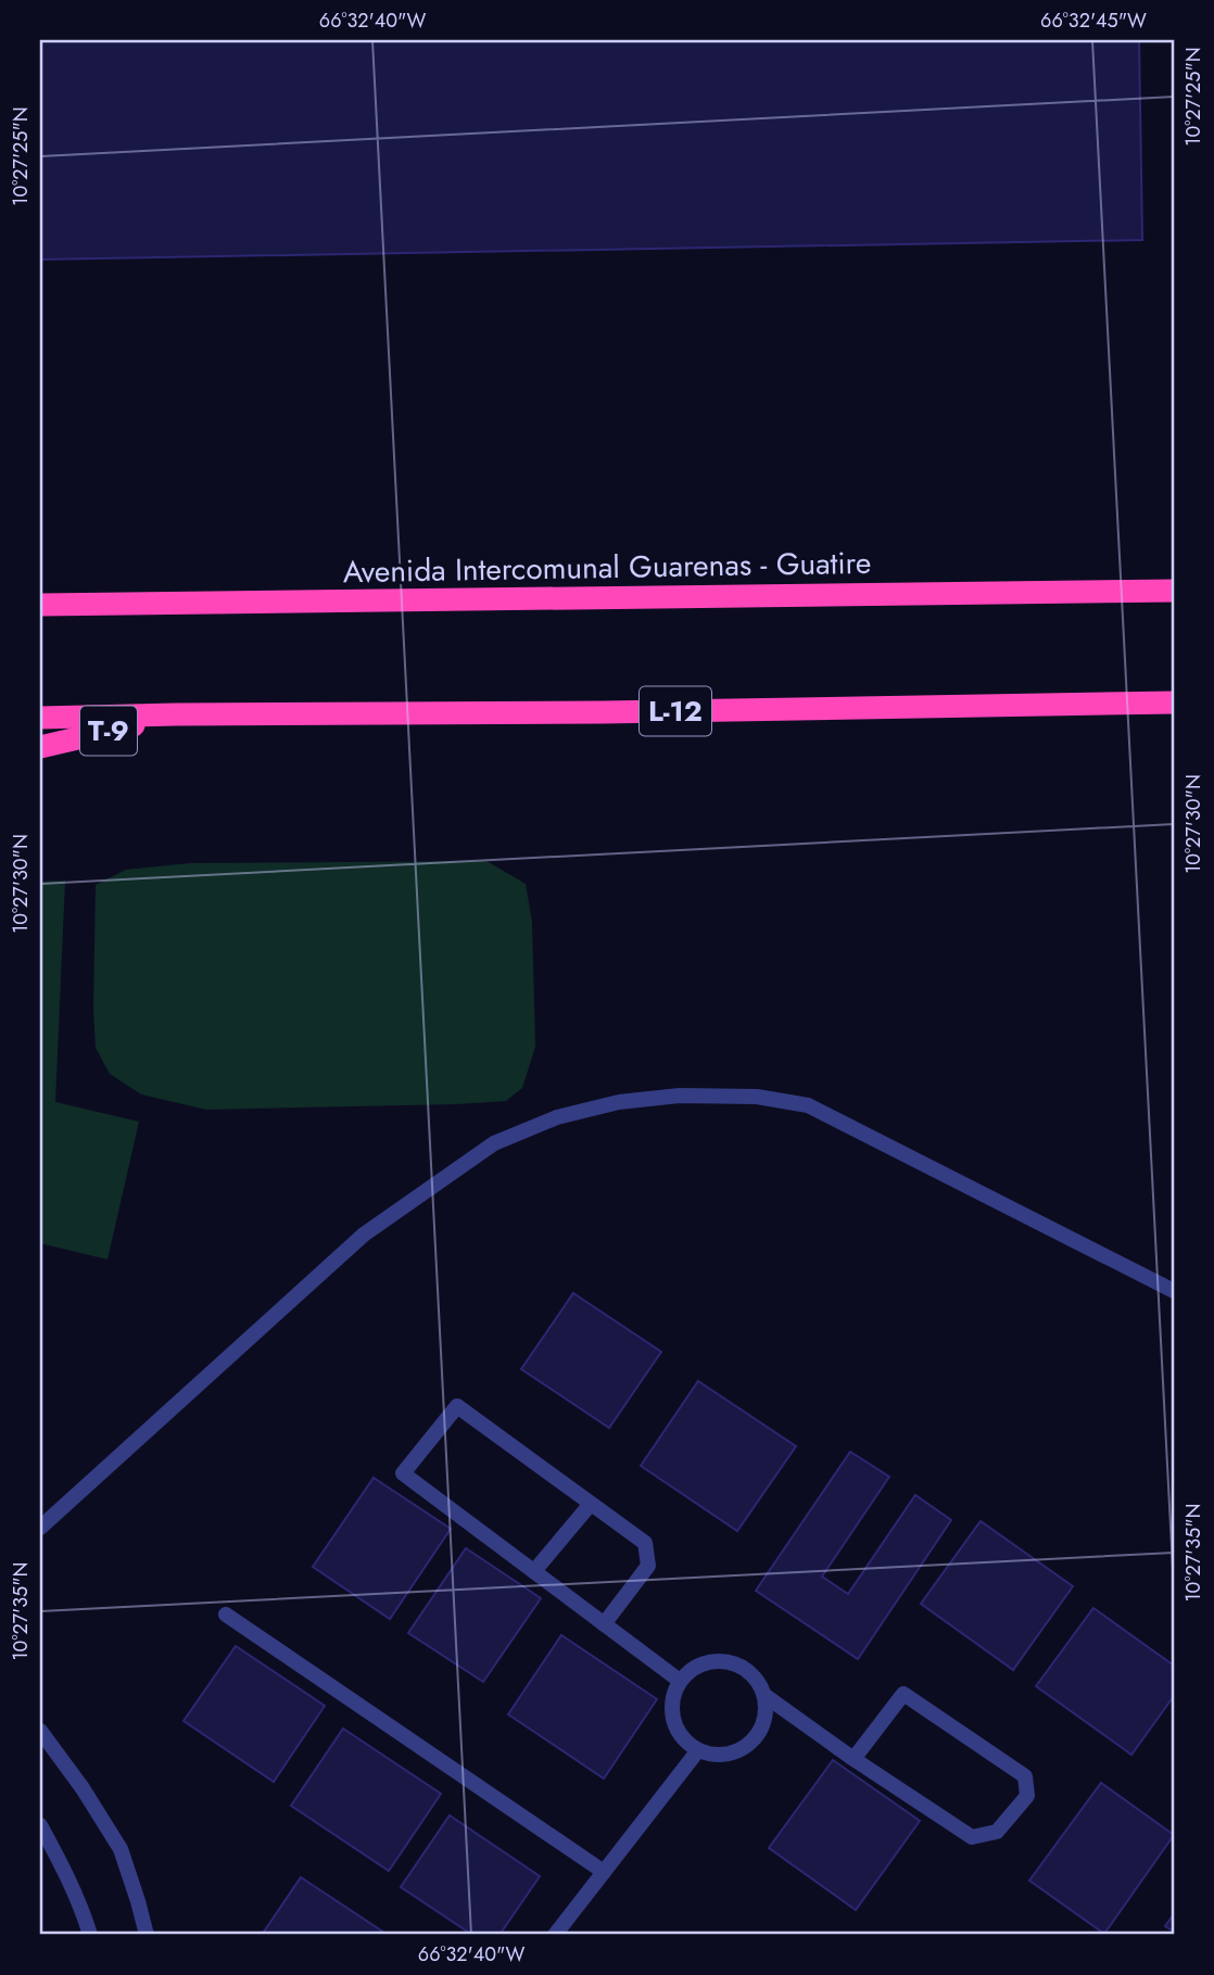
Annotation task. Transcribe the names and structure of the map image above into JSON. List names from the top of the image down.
{
  "streets": {
    "highway": ["Avenida Intercomunal Guarenas - Guatire", "L-12", "T-9"]
  },
  "crossings": [
    ["L-12", "T-9"]
  ],
  "coordinates": [
    "66°32'40\"W",
    "66°32'45\"W",
    "10°27'25\"N",
    "10°27'30\"N",
    "10°27'35\"N"
  ]
}
